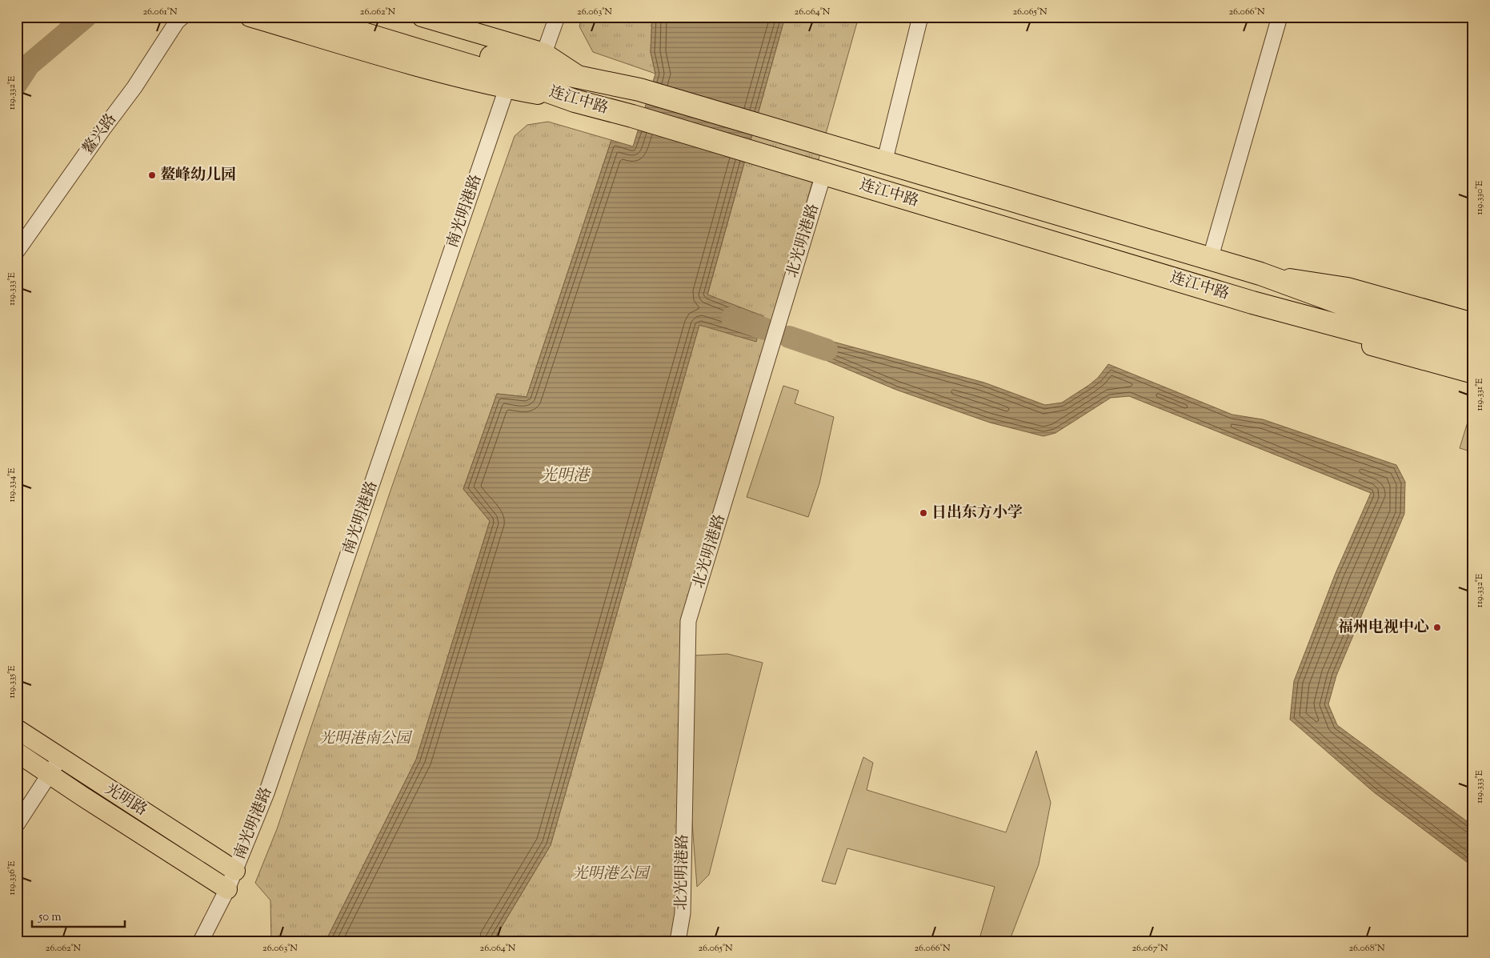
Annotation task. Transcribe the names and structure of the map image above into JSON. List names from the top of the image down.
{
  "streets": {
    "highway": ["连江中路"],
    "main road": ["光明路"],
    "street": ["鳌兴路", "南光明港路", "北光明港路"]
  },
  "crossings": [
    ["连江中路", "南光明港路"],
    ["连江中路", "北光明港路"],
    ["南光明港路", "光明路"]
  ],
  "water": ["光明港"],
  "parks": ["光明港南公园", "光明港公园"],
  "places": ["鳌峰幼儿园", "日出东方小学", "福州电视中心"],
  "scale_bar": "50 m",
  "coordinates": [
    "26.061°N",
    "26.062°N",
    "26.063°N",
    "26.064°N",
    "26.065°N",
    "26.066°N",
    "119.332°E",
    "119.330°E",
    "119.333°E",
    "119.331°E",
    "119.334°E",
    "119.335°E",
    "119.336°E",
    "26.067°N",
    "26.068°N"
  ]
}
